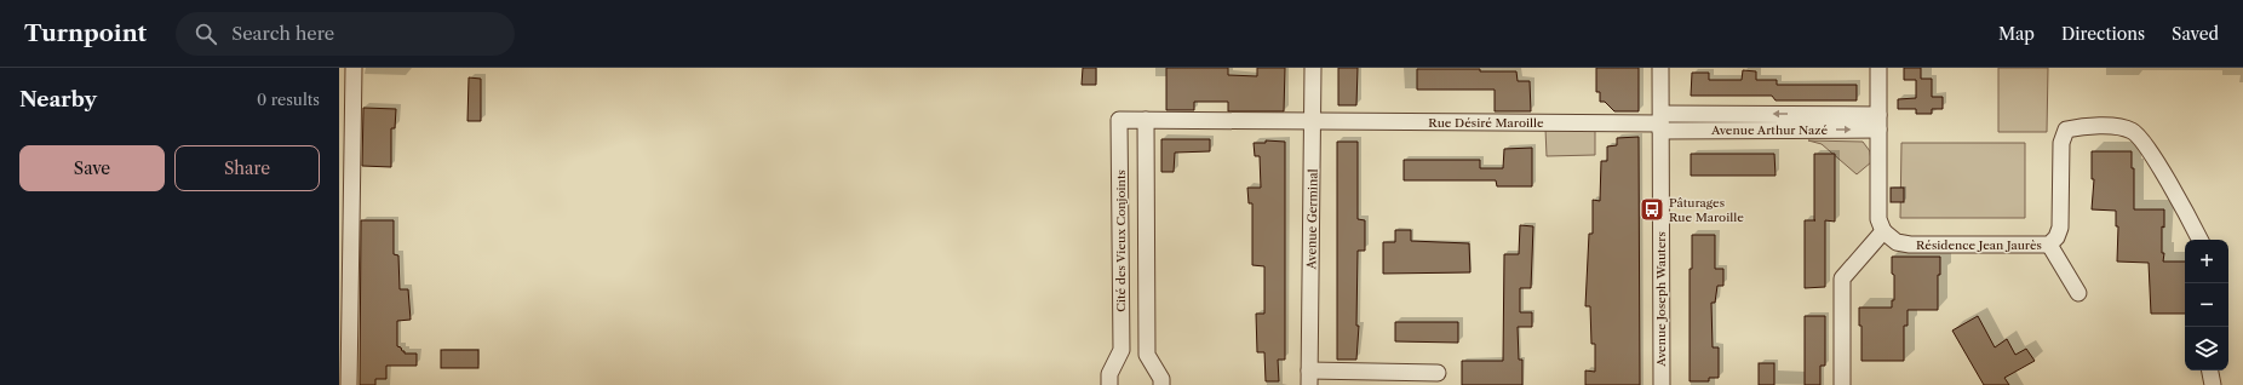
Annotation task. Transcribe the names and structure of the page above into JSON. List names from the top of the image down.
{
  "streets": {
    "street": [
      "Rue Désiré Maroille",
      "Avenue Arthur Nazé",
      "Avenue Germinal",
      "Cité des Vieux Conjoints",
      "Résidence Jean Jaurès",
      "Avenue Joseph Wauters"
    ]
  },
  "crossings": [
    ["Rue Désiré Maroille", "Avenue Arthur Nazé"],
    ["Rue Désiré Maroille", "Avenue Germinal"],
    ["Rue Désiré Maroille", "Cité des Vieux Conjoints"],
    ["Rue Désiré Maroille", "Avenue Joseph Wauters"],
    ["Avenue Arthur Nazé", "Avenue Joseph Wauters"],
    ["Avenue Germinal", "Cité des Vieux Conjoints"]
  ],
  "places": {
    "bus stop": ["Pâturages Rue Maroille"]
  },
  "page": {
    "header": "Turnpoint",
    "search": "Search here",
    "nav": ["Map", "Directions", "Saved"],
    "heading": ["Nearby", "0 results"],
    "buttons": ["Save", "Share"],
    "map_buttons": ["+", "−"]
  }
}
